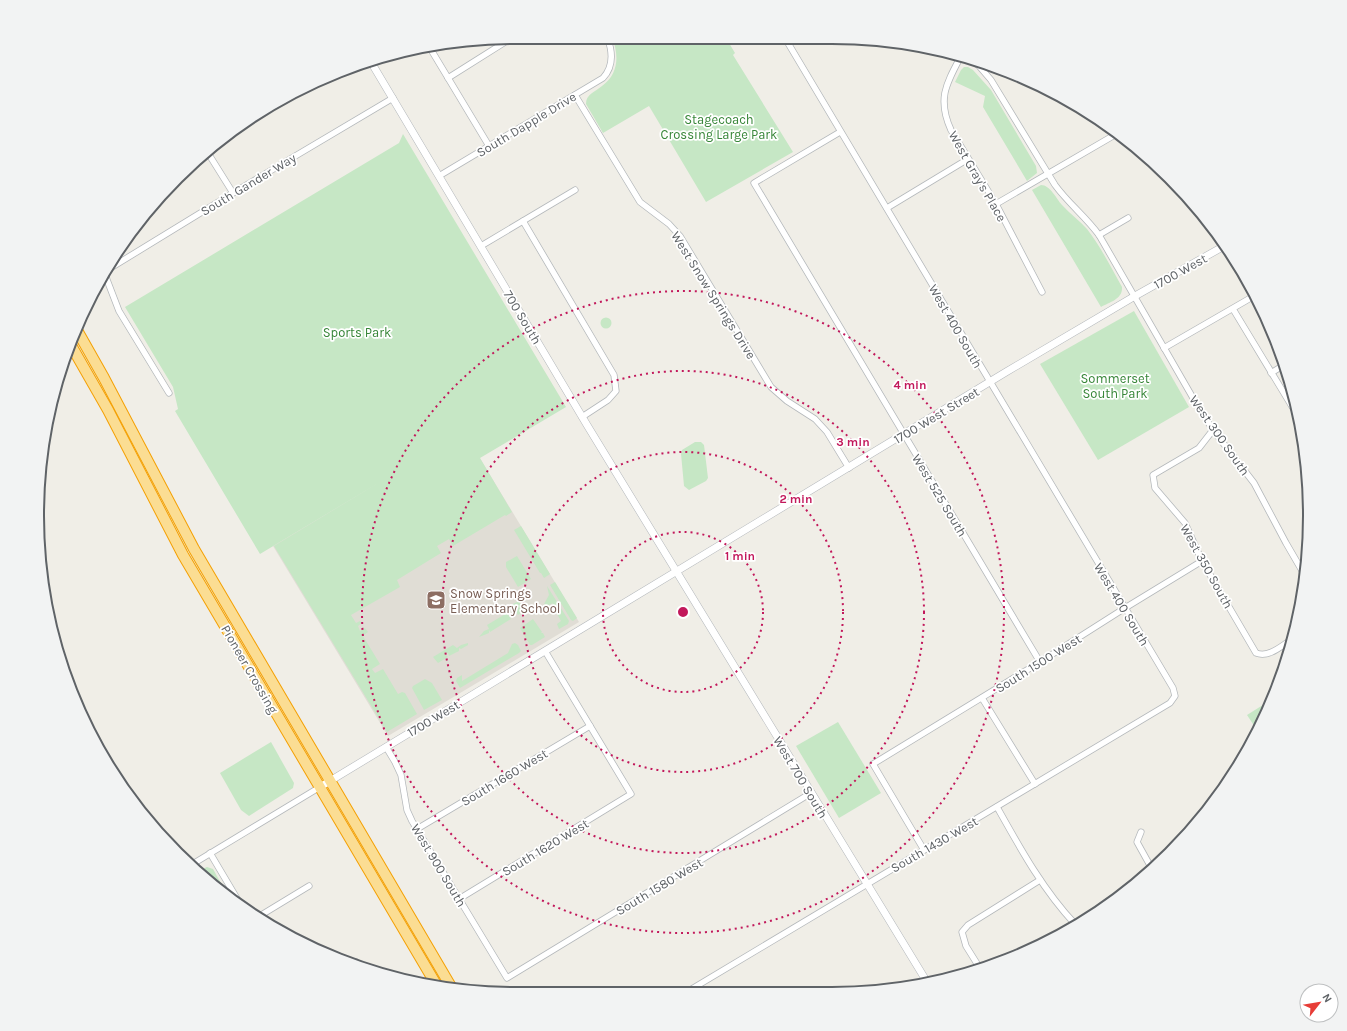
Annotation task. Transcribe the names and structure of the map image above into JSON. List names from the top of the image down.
{
  "streets": {
    "highway": ["Pioneer Crossing"],
    "street": [
      "South Dapple Drive",
      "West Gray's Place",
      "South Gander Way",
      "1700 West",
      "West Snow Springs Drive",
      "700 South",
      "West 400 South",
      "1700 West Street",
      "West 300 South",
      "West 525 South",
      "West 350 South",
      "South 1500 West",
      "South 1660 West",
      "West 700 South",
      "South 1430 West",
      "South 1620 West",
      "West 900 South",
      "South 1580 West"
    ]
  },
  "crossings": [
    ["South Dapple Drive", "West Snow Springs Drive"],
    ["South Dapple Drive", "700 South"],
    ["South Gander Way", "700 South"],
    ["1700 West", "700 South"],
    ["1700 West", "1700 West Street"],
    ["1700 West", "West 300 South"],
    ["1700 West", "Pioneer Crossing"],
    ["1700 West", "West 700 South"],
    ["1700 West", "West 900 South"],
    ["West Snow Springs Drive", "1700 West Street"],
    ["700 South", "1700 West Street"],
    ["700 South", "West 700 South"],
    ["West 400 South", "1700 West Street"],
    ["West 400 South", "West 525 South"],
    ["West 400 South", "South 1500 West"],
    ["West 400 South", "South 1430 West"],
    ["1700 West Street", "West 300 South"],
    ["1700 West Street", "West 525 South"],
    ["1700 West Street", "West 700 South"],
    ["West 300 South", "West 350 South"],
    ["West 525 South", "South 1500 West"],
    ["West 350 South", "South 1500 West"],
    ["South 1500 West", "South 1430 West"],
    ["South 1660 West", "South 1620 West"],
    ["South 1660 West", "West 900 South"],
    ["West 700 South", "South 1430 West"],
    ["West 700 South", "South 1580 West"],
    ["South 1620 West", "West 900 South"],
    ["West 900 South", "South 1580 West"]
  ],
  "parks": ["Stagecoach Crossing Large Park", "Sports Park", "Sommerset South Park"],
  "places": {
    "school or university": ["Snow Springs Elementary School"]
  },
  "north": "top right",
  "rings": [
    "4 min",
    "3 min",
    "2 min",
    "1 min"
  ]
}
